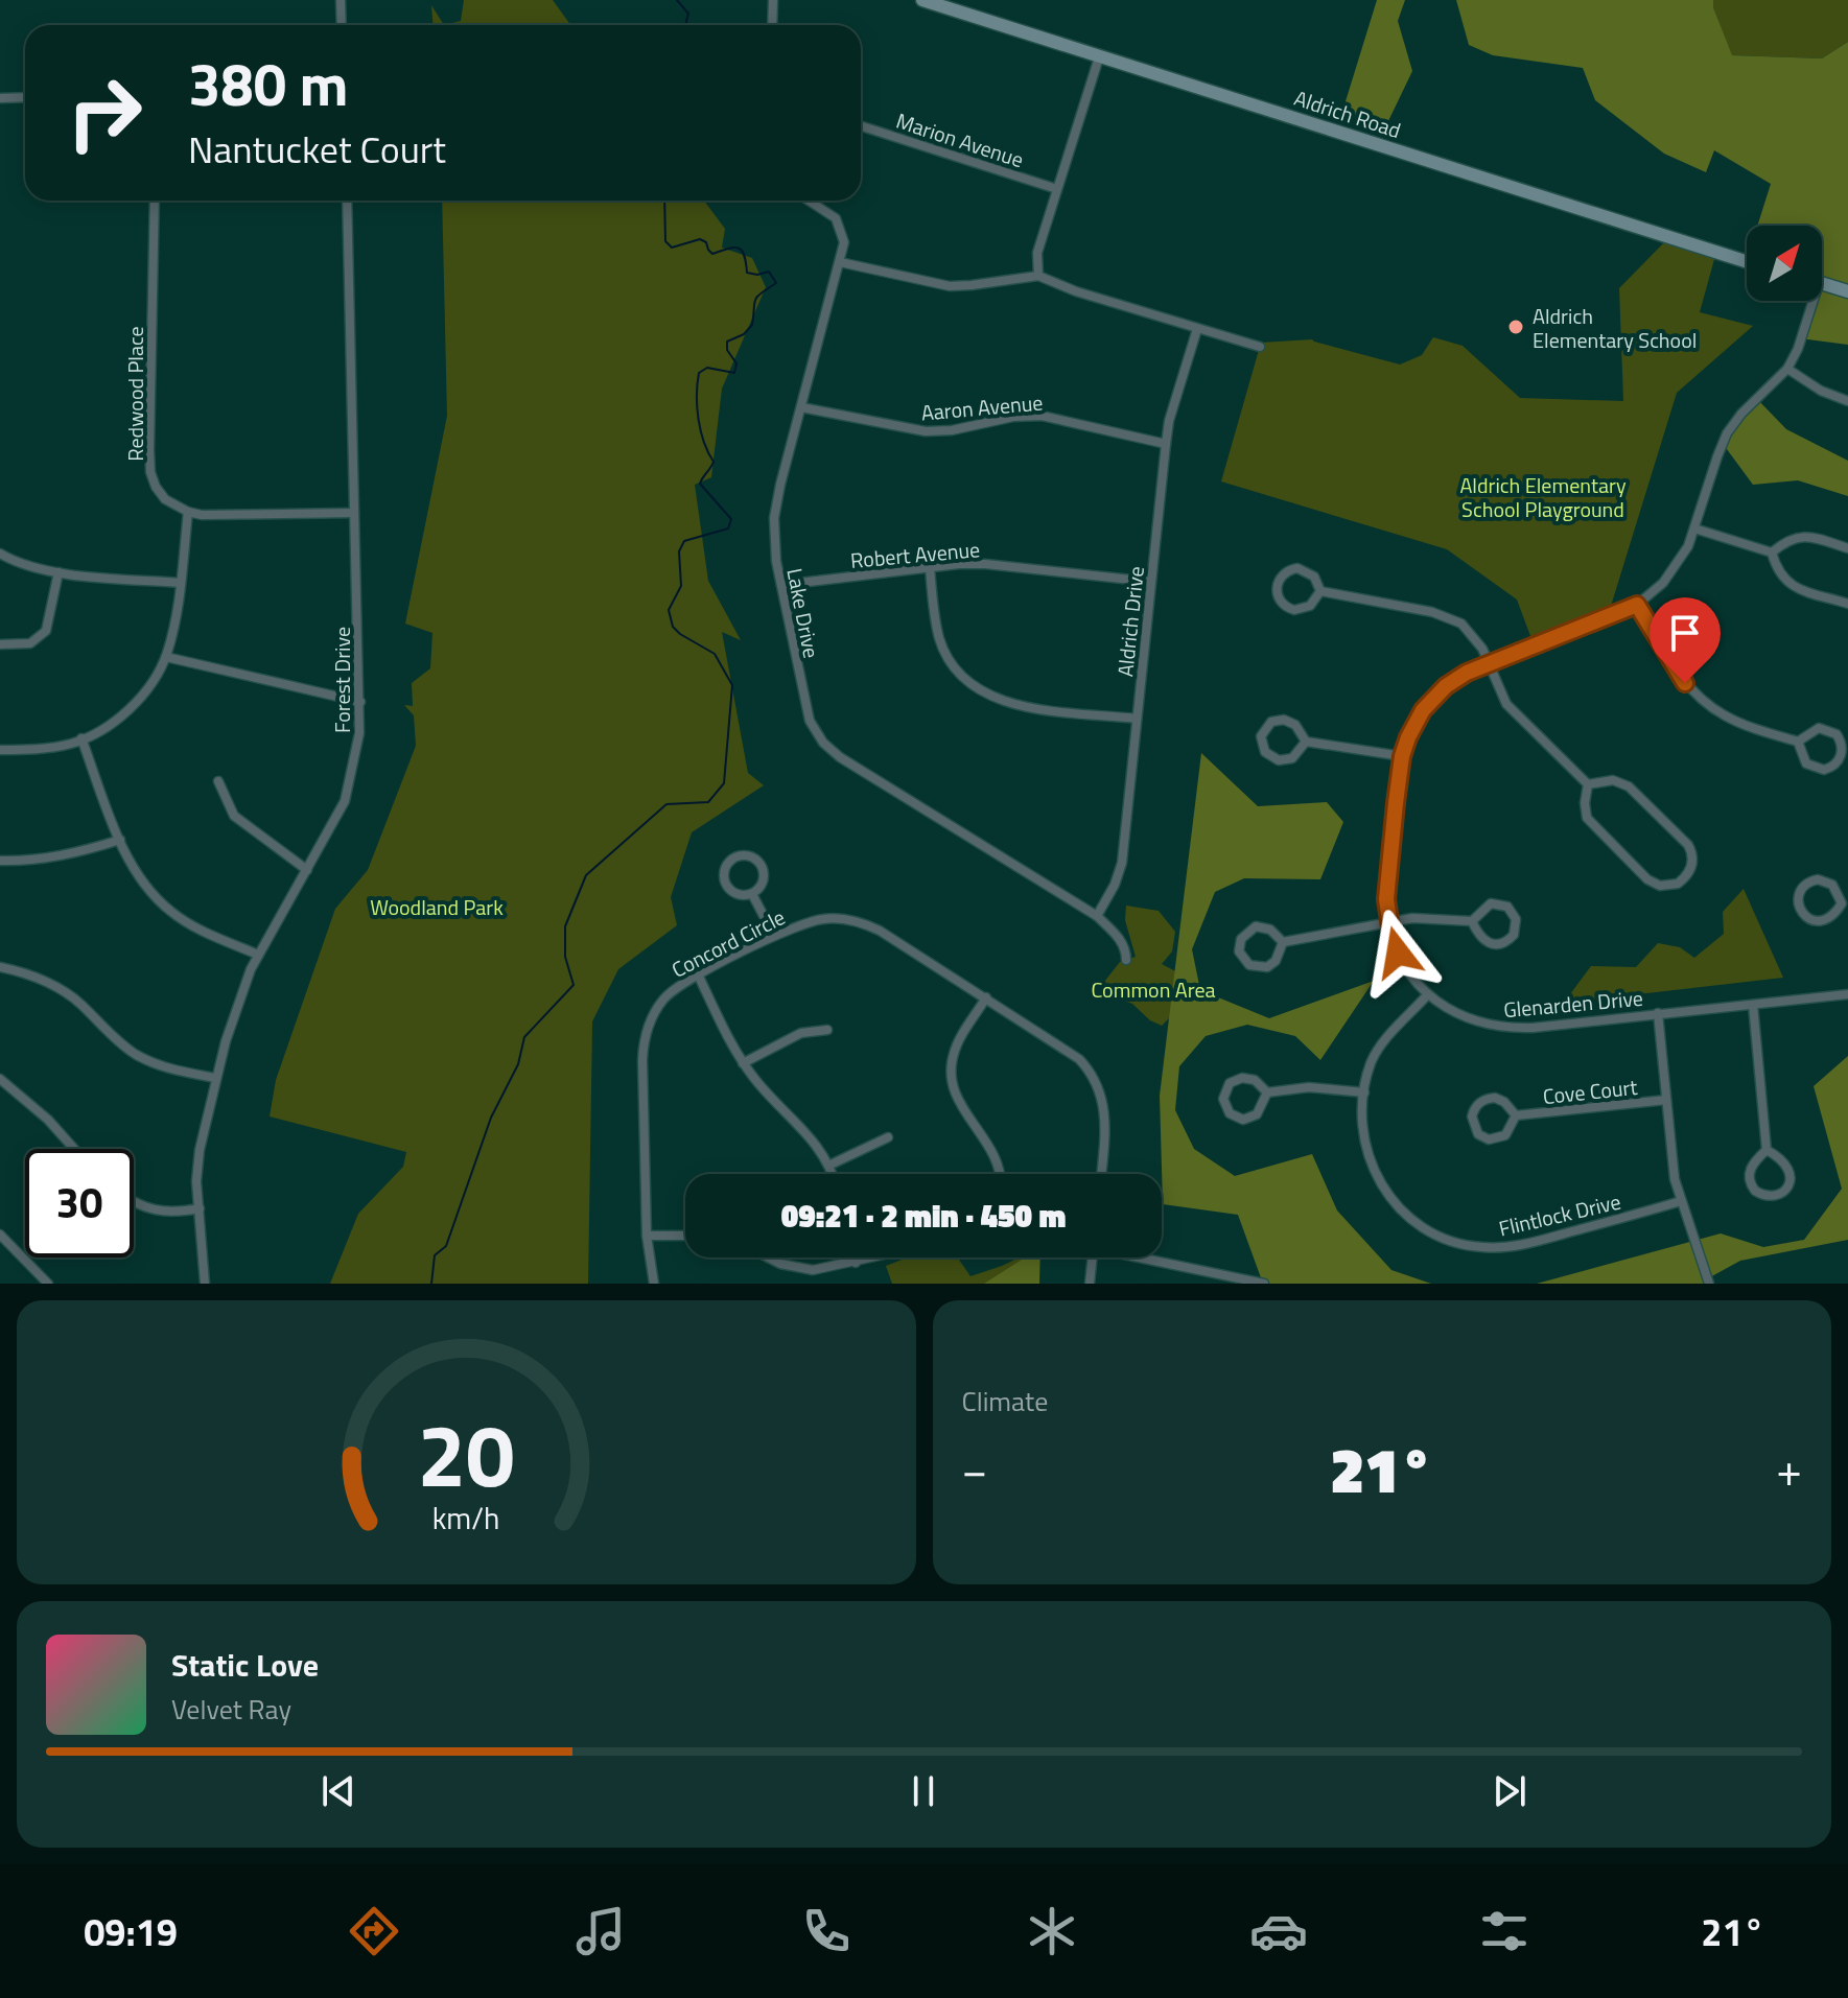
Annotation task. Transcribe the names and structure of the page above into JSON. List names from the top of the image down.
{
  "streets": {
    "main road": ["Aldrich Road"],
    "street": [
      "Marion Avenue",
      "Redwood Place",
      "Aaron Avenue",
      "Robert Avenue",
      "Lake Drive",
      "Aldrich Drive",
      "Forest Drive",
      "Concord Circle",
      "Glenarden Drive",
      "Cove Court",
      "Flintlock Drive"
    ]
  },
  "crossings": [
    ["Aaron Avenue", "Lake Drive"],
    ["Aaron Avenue", "Aldrich Drive"],
    ["Robert Avenue", "Lake Drive"],
    ["Robert Avenue", "Aldrich Drive"],
    ["Lake Drive", "Aldrich Drive"],
    ["Glenarden Drive", "Flintlock Drive"]
  ],
  "parks": ["Aldrich Elementary School Playground", "Woodland Park", "Common Area"],
  "places": ["Aldrich Elementary School"],
  "north": "top right",
  "page": {
    "turn": ["380 m", "Nantucket Court"],
    "limit": "30",
    "trip": "09:21 · 2 min · 450 m",
    "tile": "Climate",
    "heat": ["−", "21°", "+"],
    "song": ["Static Love", "Velvet Ray"],
    "tabs": ["09:19", "21°"],
    "gauge": ["20", "km/h"]
  }
}
